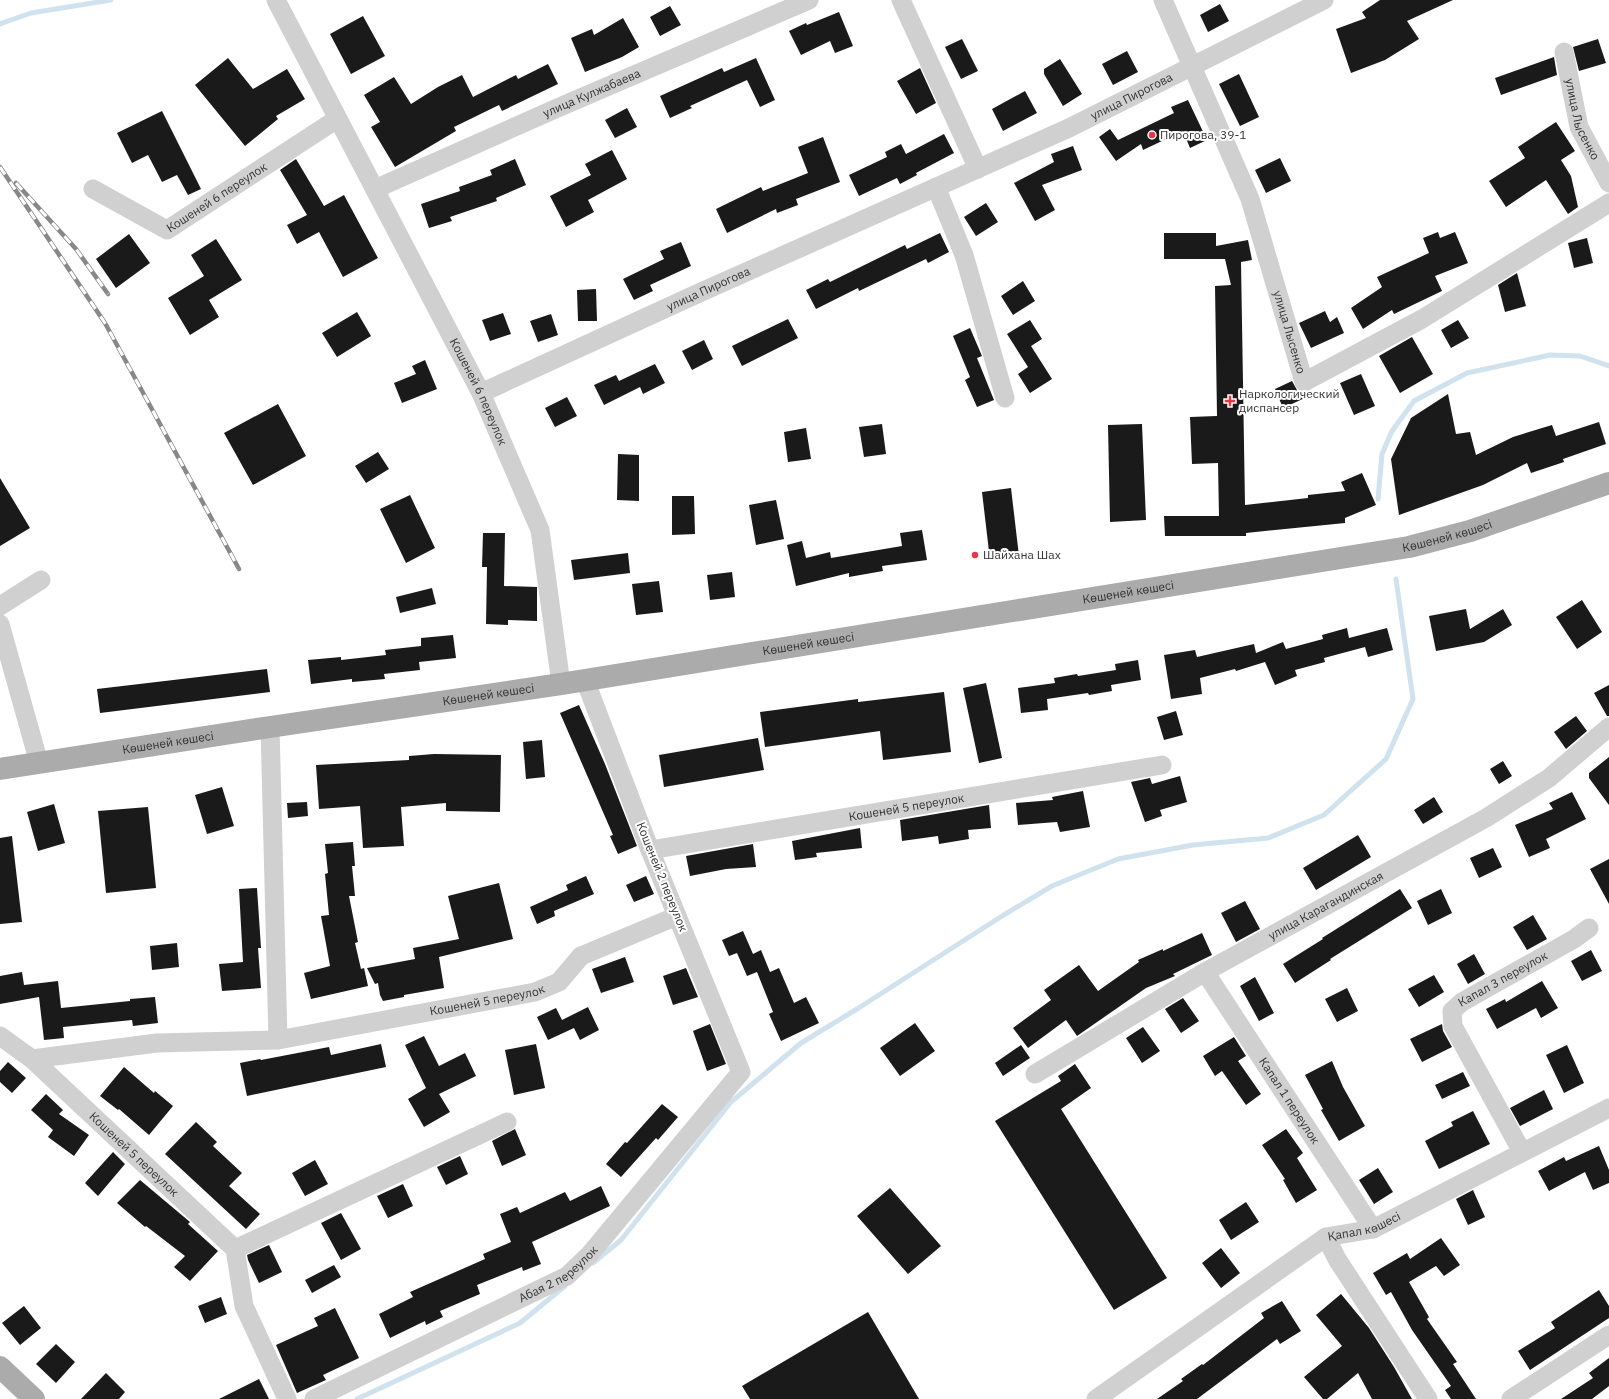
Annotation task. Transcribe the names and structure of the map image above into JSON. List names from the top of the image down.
{
  "streets": {
    "main road": ["Көшеней көшесі"],
    "street": [
      "улица Кулжабаева",
      "улица Пирогова",
      "улица Лысенко",
      "Кошеней 6 переулок",
      "Кошеней 5 переулок",
      "Кошеней 2 переулок",
      "улица Карагандинская",
      "Капал 3 переулок",
      "Капал 1 переулок",
      "Қапал көшесі",
      "Абая 2 переулок"
    ]
  },
  "crossings": [
    ["улица Кулжабаева", "Кошеней 6 переулок"],
    ["улица Пирогова", "улица Лысенко"],
    ["улица Пирогова", "Кошеней 6 переулок"],
    ["Кошеней 6 переулок", "Көшеней көшесі"],
    ["Көшеней көшесі", "Кошеней 2 переулок"],
    ["Кошеней 5 переулок", "Кошеней 2 переулок"],
    ["Кошеней 2 переулок", "Абая 2 переулок"],
    ["улица Карагандинская", "Капал 1 переулок"],
    ["Капал 3 переулок", "Қапал көшесі"],
    ["Капал 1 переулок", "Қапал көшесі"]
  ],
  "places": {
    "other": ["Пирогова, 39-1", "Шайхана Шах"],
    "health": ["Наркологический диспансер"]
  }
}
